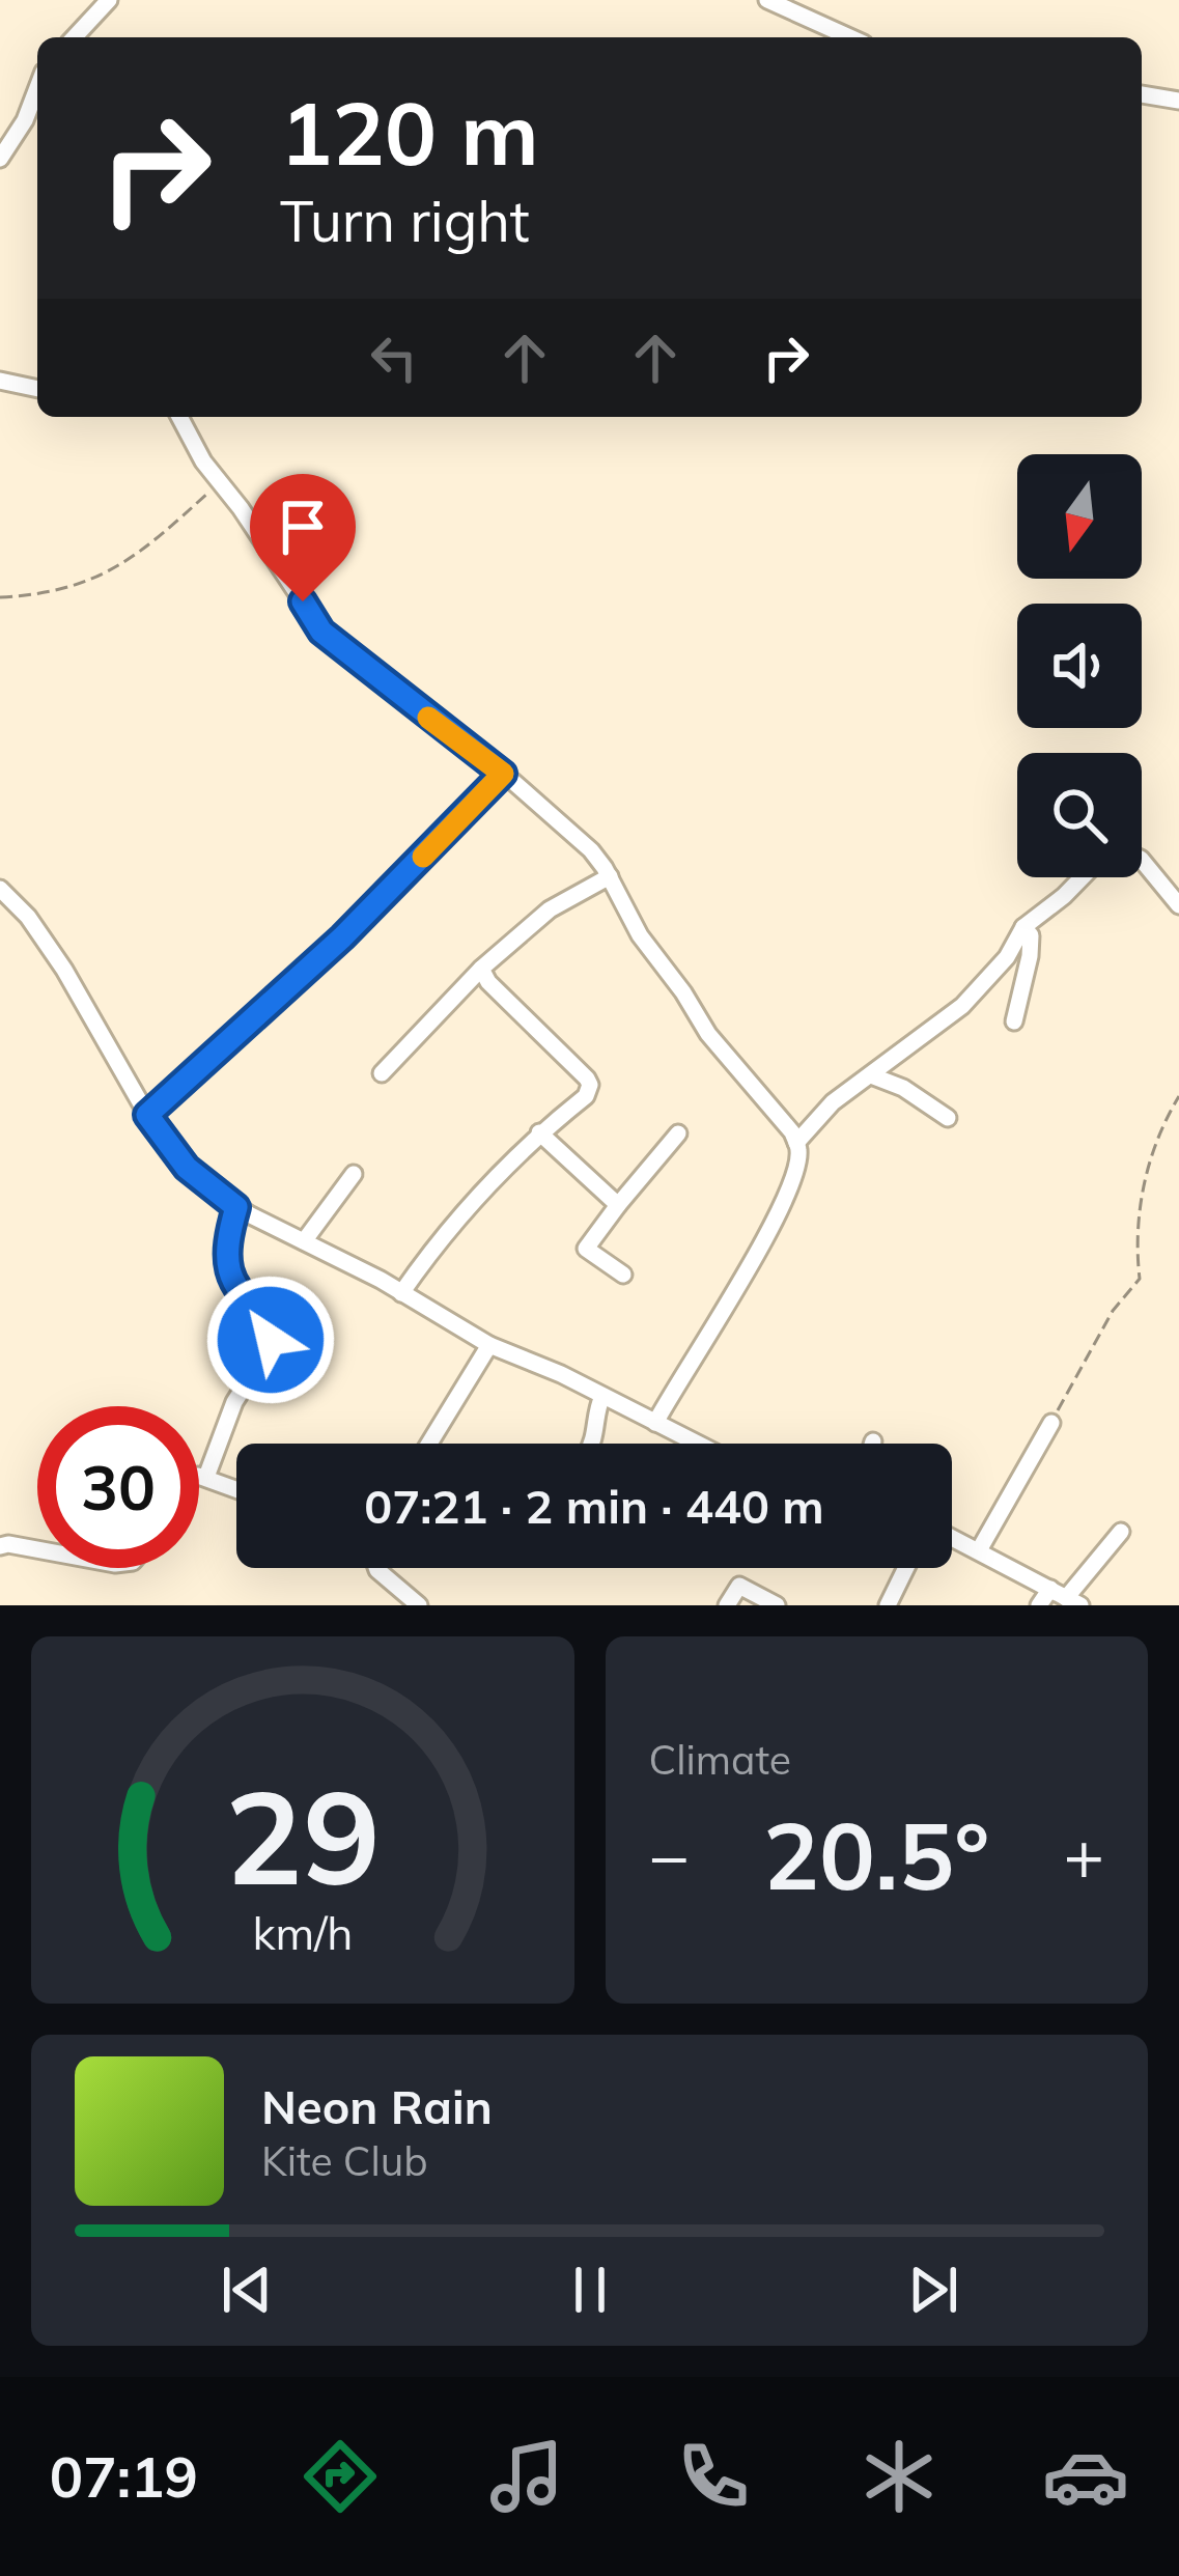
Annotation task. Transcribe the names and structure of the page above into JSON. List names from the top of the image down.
{
  "north": "bottom",
  "page": {
    "turn": ["120 m", "Turn right"],
    "limit": "30",
    "trip": "07:21 · 2 min · 440 m",
    "tile": "Climate",
    "heat": ["−", "20.5°", "+"],
    "song": ["Neon Rain", "Kite Club"],
    "tabs": "07:19",
    "gauge": ["29", "km/h"]
  }
}
